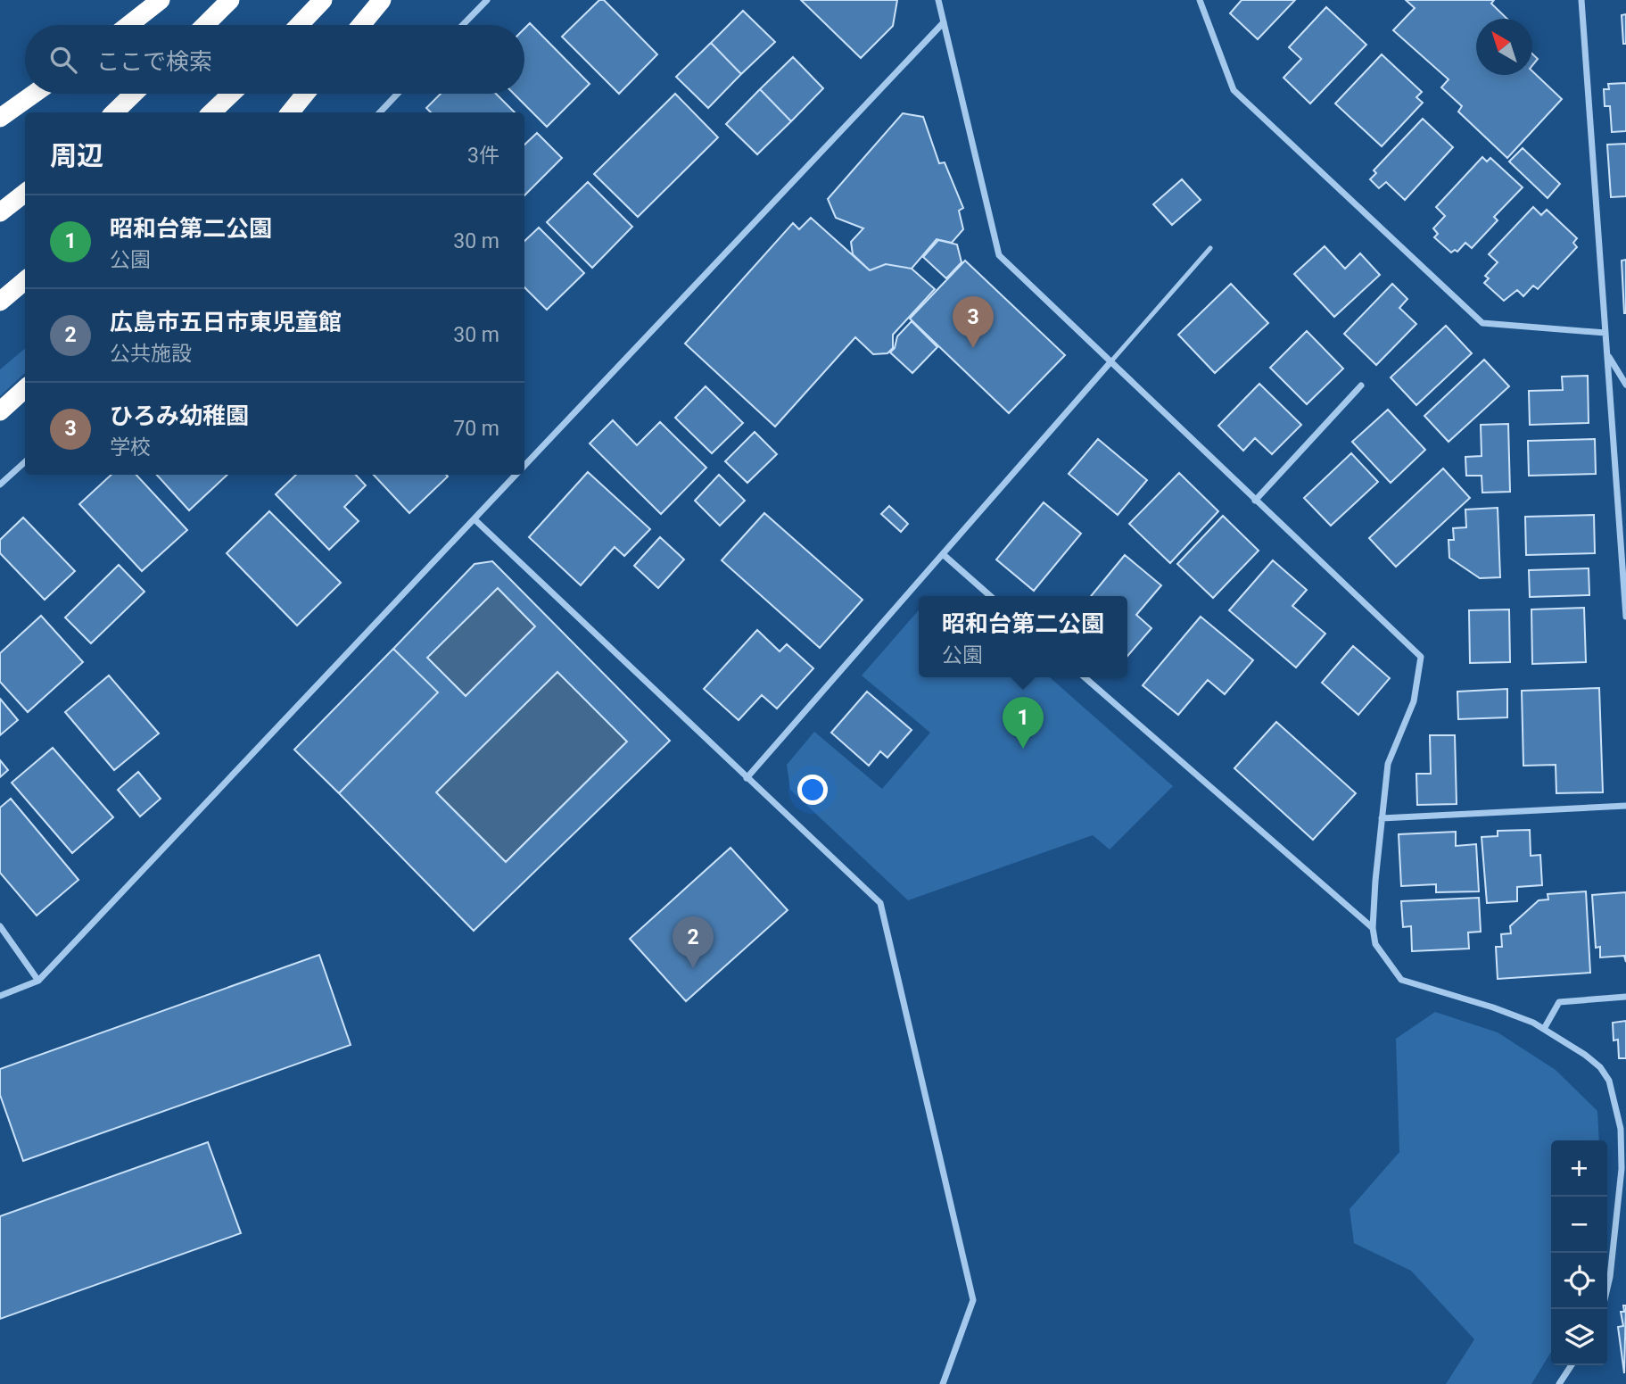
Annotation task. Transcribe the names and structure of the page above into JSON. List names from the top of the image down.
{
  "north": "top left",
  "page": {
    "search": "ここで検索",
    "heading": ["周辺", "3件"],
    "list": [
      {
        "mark": "1",
        "name": "昭和台第二公園",
        "note": "公園",
        "value": "30 m"
      },
      {
        "mark": "2",
        "name": "広島市五日市東児童館",
        "note": "公共施設",
        "value": "30 m"
      },
      {
        "mark": "3",
        "name": "ひろみ幼稚園",
        "note": "学校",
        "value": "70 m"
      }
    ],
    "pins": ["3", "1", "2"],
    "popup": ["昭和台第二公園", "公園"],
    "map_buttons": ["+", "−"]
  }
}
